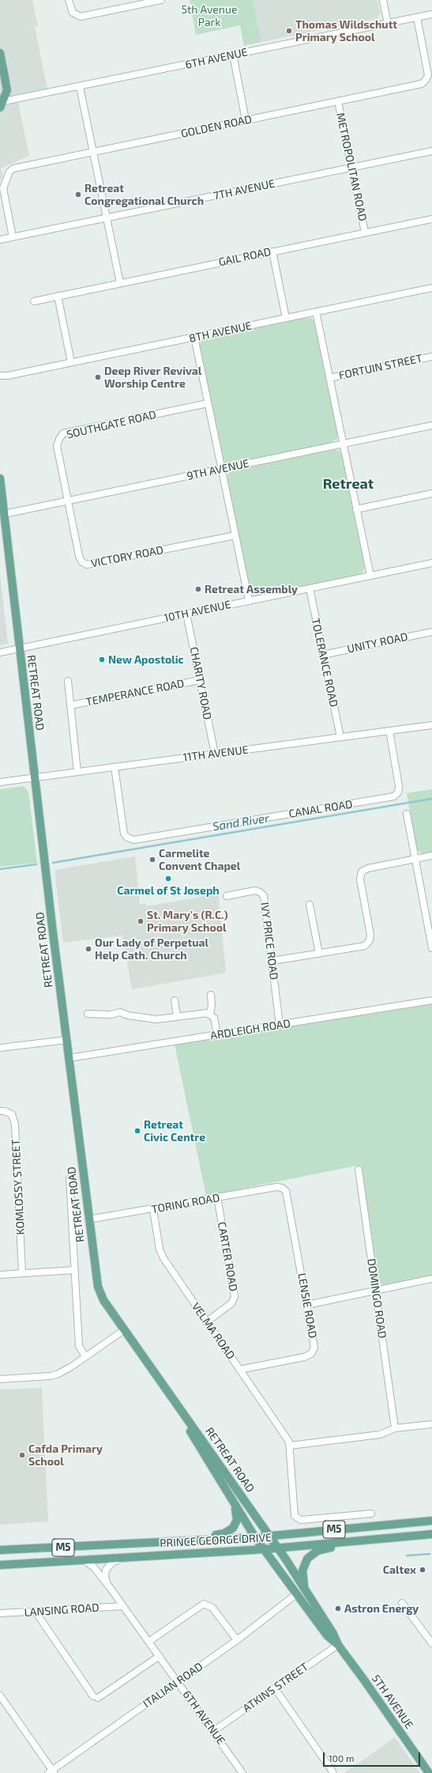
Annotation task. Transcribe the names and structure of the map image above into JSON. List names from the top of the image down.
{
  "streets": {
    "main road": [
      "RETREAT ROAD",
      "M5",
      "PRINCE GEORGE DRIVE",
      "5TH AVENUE"
    ],
    "street": [
      "6TH AVENUE",
      "GOLDEN ROAD",
      "METROPOLITAN ROAD",
      "7TH AVENUE",
      "GAIL ROAD",
      "8TH AVENUE",
      "FORTUIN STREET",
      "SOUTHGATE ROAD",
      "9TH AVENUE",
      "VICTORY ROAD",
      "10TH AVENUE",
      "UNITY ROAD",
      "TOLERANCE ROAD",
      "CHARITY ROAD",
      "TEMPERANCE ROAD",
      "11TH AVENUE",
      "CANAL ROAD",
      "IVY PRICE ROAD",
      "ARDLEIGH ROAD",
      "KOMLOSSY STREET",
      "TORING ROAD",
      "CARTER ROAD",
      "DOMINGO ROAD",
      "LENSIE ROAD",
      "VELMA ROAD",
      "LANSING ROAD",
      "ITALIAN ROAD",
      "ATKINS STREET"
    ]
  },
  "crossings": [
    ["6TH AVENUE", "GOLDEN ROAD"],
    ["6TH AVENUE", "PRINCE GEORGE DRIVE"],
    ["6TH AVENUE", "LANSING ROAD"],
    ["6TH AVENUE", "ITALIAN ROAD"],
    ["6TH AVENUE", "ATKINS STREET"],
    ["GOLDEN ROAD", "METROPOLITAN ROAD"],
    ["GOLDEN ROAD", "7TH AVENUE"],
    ["METROPOLITAN ROAD", "7TH AVENUE"],
    ["METROPOLITAN ROAD", "GAIL ROAD"],
    ["8TH AVENUE", "FORTUIN STREET"],
    ["FORTUIN STREET", "9TH AVENUE"],
    ["FORTUIN STREET", "10TH AVENUE"],
    ["SOUTHGATE ROAD", "9TH AVENUE"],
    ["SOUTHGATE ROAD", "VICTORY ROAD"],
    ["9TH AVENUE", "VICTORY ROAD"],
    ["9TH AVENUE", "RETREAT ROAD"],
    ["10TH AVENUE", "TOLERANCE ROAD"],
    ["10TH AVENUE", "CHARITY ROAD"],
    ["10TH AVENUE", "RETREAT ROAD"],
    ["UNITY ROAD", "TOLERANCE ROAD"],
    ["TOLERANCE ROAD", "11TH AVENUE"],
    ["CHARITY ROAD", "TEMPERANCE ROAD"],
    ["CHARITY ROAD", "11TH AVENUE"],
    ["RETREAT ROAD", "11TH AVENUE"],
    ["RETREAT ROAD", "ARDLEIGH ROAD"],
    ["RETREAT ROAD", "TORING ROAD"],
    ["RETREAT ROAD", "PRINCE GEORGE DRIVE"],
    ["RETREAT ROAD", "5TH AVENUE"],
    ["11TH AVENUE", "CANAL ROAD"],
    ["IVY PRICE ROAD", "ARDLEIGH ROAD"],
    ["TORING ROAD", "CARTER ROAD"],
    ["TORING ROAD", "LENSIE ROAD"],
    ["TORING ROAD", "VELMA ROAD"],
    ["CARTER ROAD", "VELMA ROAD"],
    ["LENSIE ROAD", "VELMA ROAD"],
    ["PRINCE GEORGE DRIVE", "5TH AVENUE"],
    ["ITALIAN ROAD", "5TH AVENUE"],
    ["ATKINS STREET", "5TH AVENUE"]
  ],
  "districts": ["Retreat"],
  "water": ["Sand River"],
  "parks": ["5th Avenue Park"],
  "places": [
    "Thomas Wildschutt Primary School",
    "Retreat Congregational Church",
    "Deep River Revival Worship Centre",
    "Retreat Assembly",
    "New Apostolic",
    "Carmelite Convent Chapel",
    "Carmel of St Joseph",
    "St. Mary's (R.C.) Primary School",
    "Our Lady of Perpetual Help Cath. Church",
    "Retreat Civic Centre",
    "Cafda Primary School",
    "Caltex",
    "Astron Energy"
  ],
  "scale_bar": "100 m"
}
